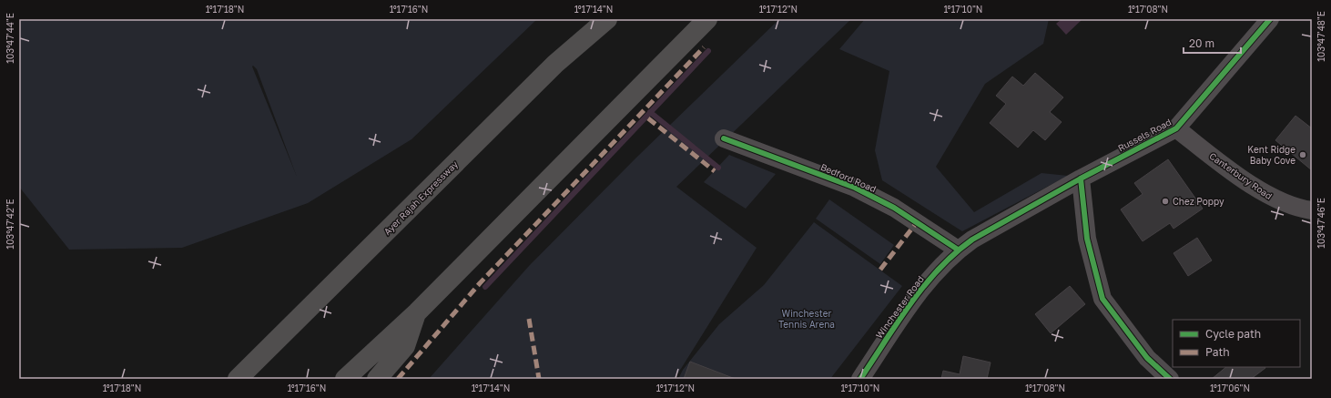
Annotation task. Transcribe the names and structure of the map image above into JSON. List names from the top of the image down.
{
  "streets": {
    "highway": ["Ayer Rajah Expressway"],
    "street": [
      "Russels Road",
      "Canterbury Road",
      "Bedford Road",
      "Winchester Road"
    ]
  },
  "crossings": [
    ["Russels Road", "Canterbury Road"],
    ["Russels Road", "Bedford Road"],
    ["Russels Road", "Winchester Road"],
    ["Bedford Road", "Winchester Road"]
  ],
  "parks": ["Winchester Tennis Arena"],
  "places": ["Kent Ridge Baby Cove", "Chez Poppy"],
  "legend": ["Cycle path", "Path"],
  "scale_bar": "20 m",
  "coordinates": [
    "1°17'18\"N",
    "1°17'16\"N",
    "1°17'14\"N",
    "1°17'12\"N",
    "1°17'10\"N",
    "1°17'08\"N",
    "103°47'48\"E",
    "103°47'44\"E",
    "103°47'46\"E",
    "103°47'42\"E",
    "1°17'06\"N"
  ]
}
